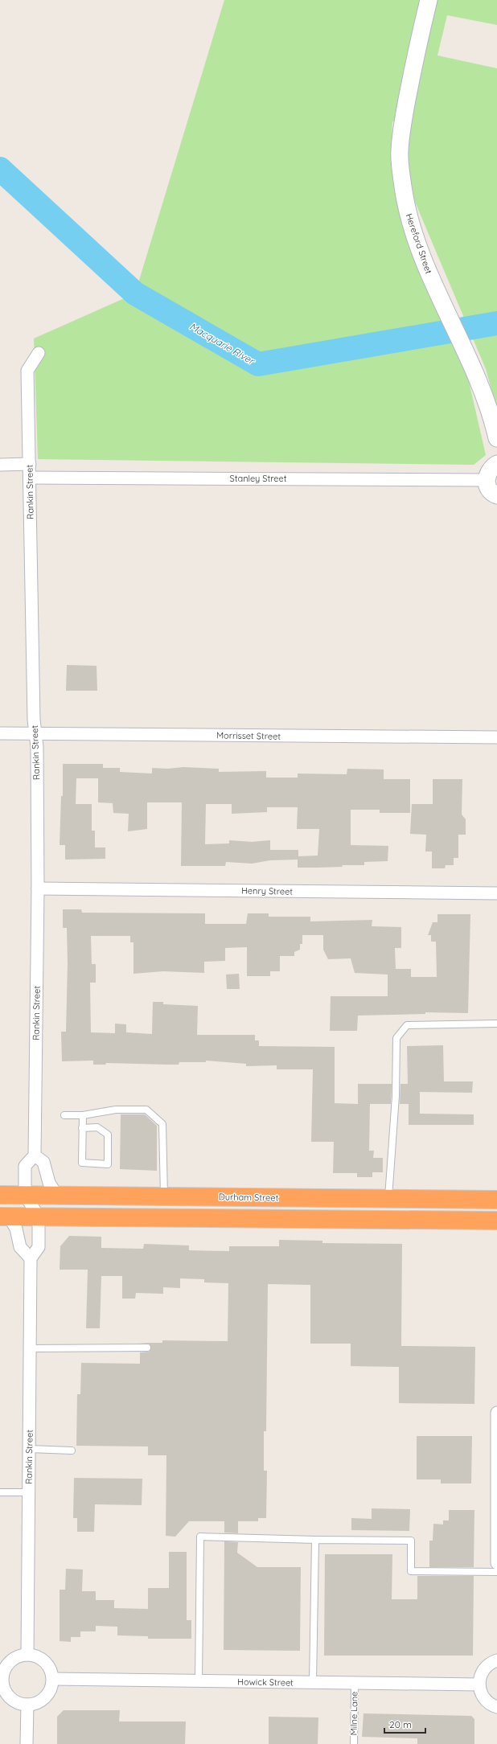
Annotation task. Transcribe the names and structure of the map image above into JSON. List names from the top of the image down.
{
  "streets": {
    "highway": ["Durham Street"],
    "main road": ["Hereford Street"],
    "street": [
      "Stanley Street",
      "Rankin Street",
      "Morrisset Street",
      "Henry Street",
      "Howick Street"
    ],
    "lane": ["Milne Lane"]
  },
  "crossings": [
    ["Stanley Street", "Rankin Street"],
    ["Rankin Street", "Morrisset Street"],
    ["Rankin Street", "Henry Street"],
    ["Rankin Street", "Howick Street"],
    ["Howick Street", "Milne Lane"]
  ],
  "water": ["Macquarie River"],
  "scale_bar": "20 m"
}
